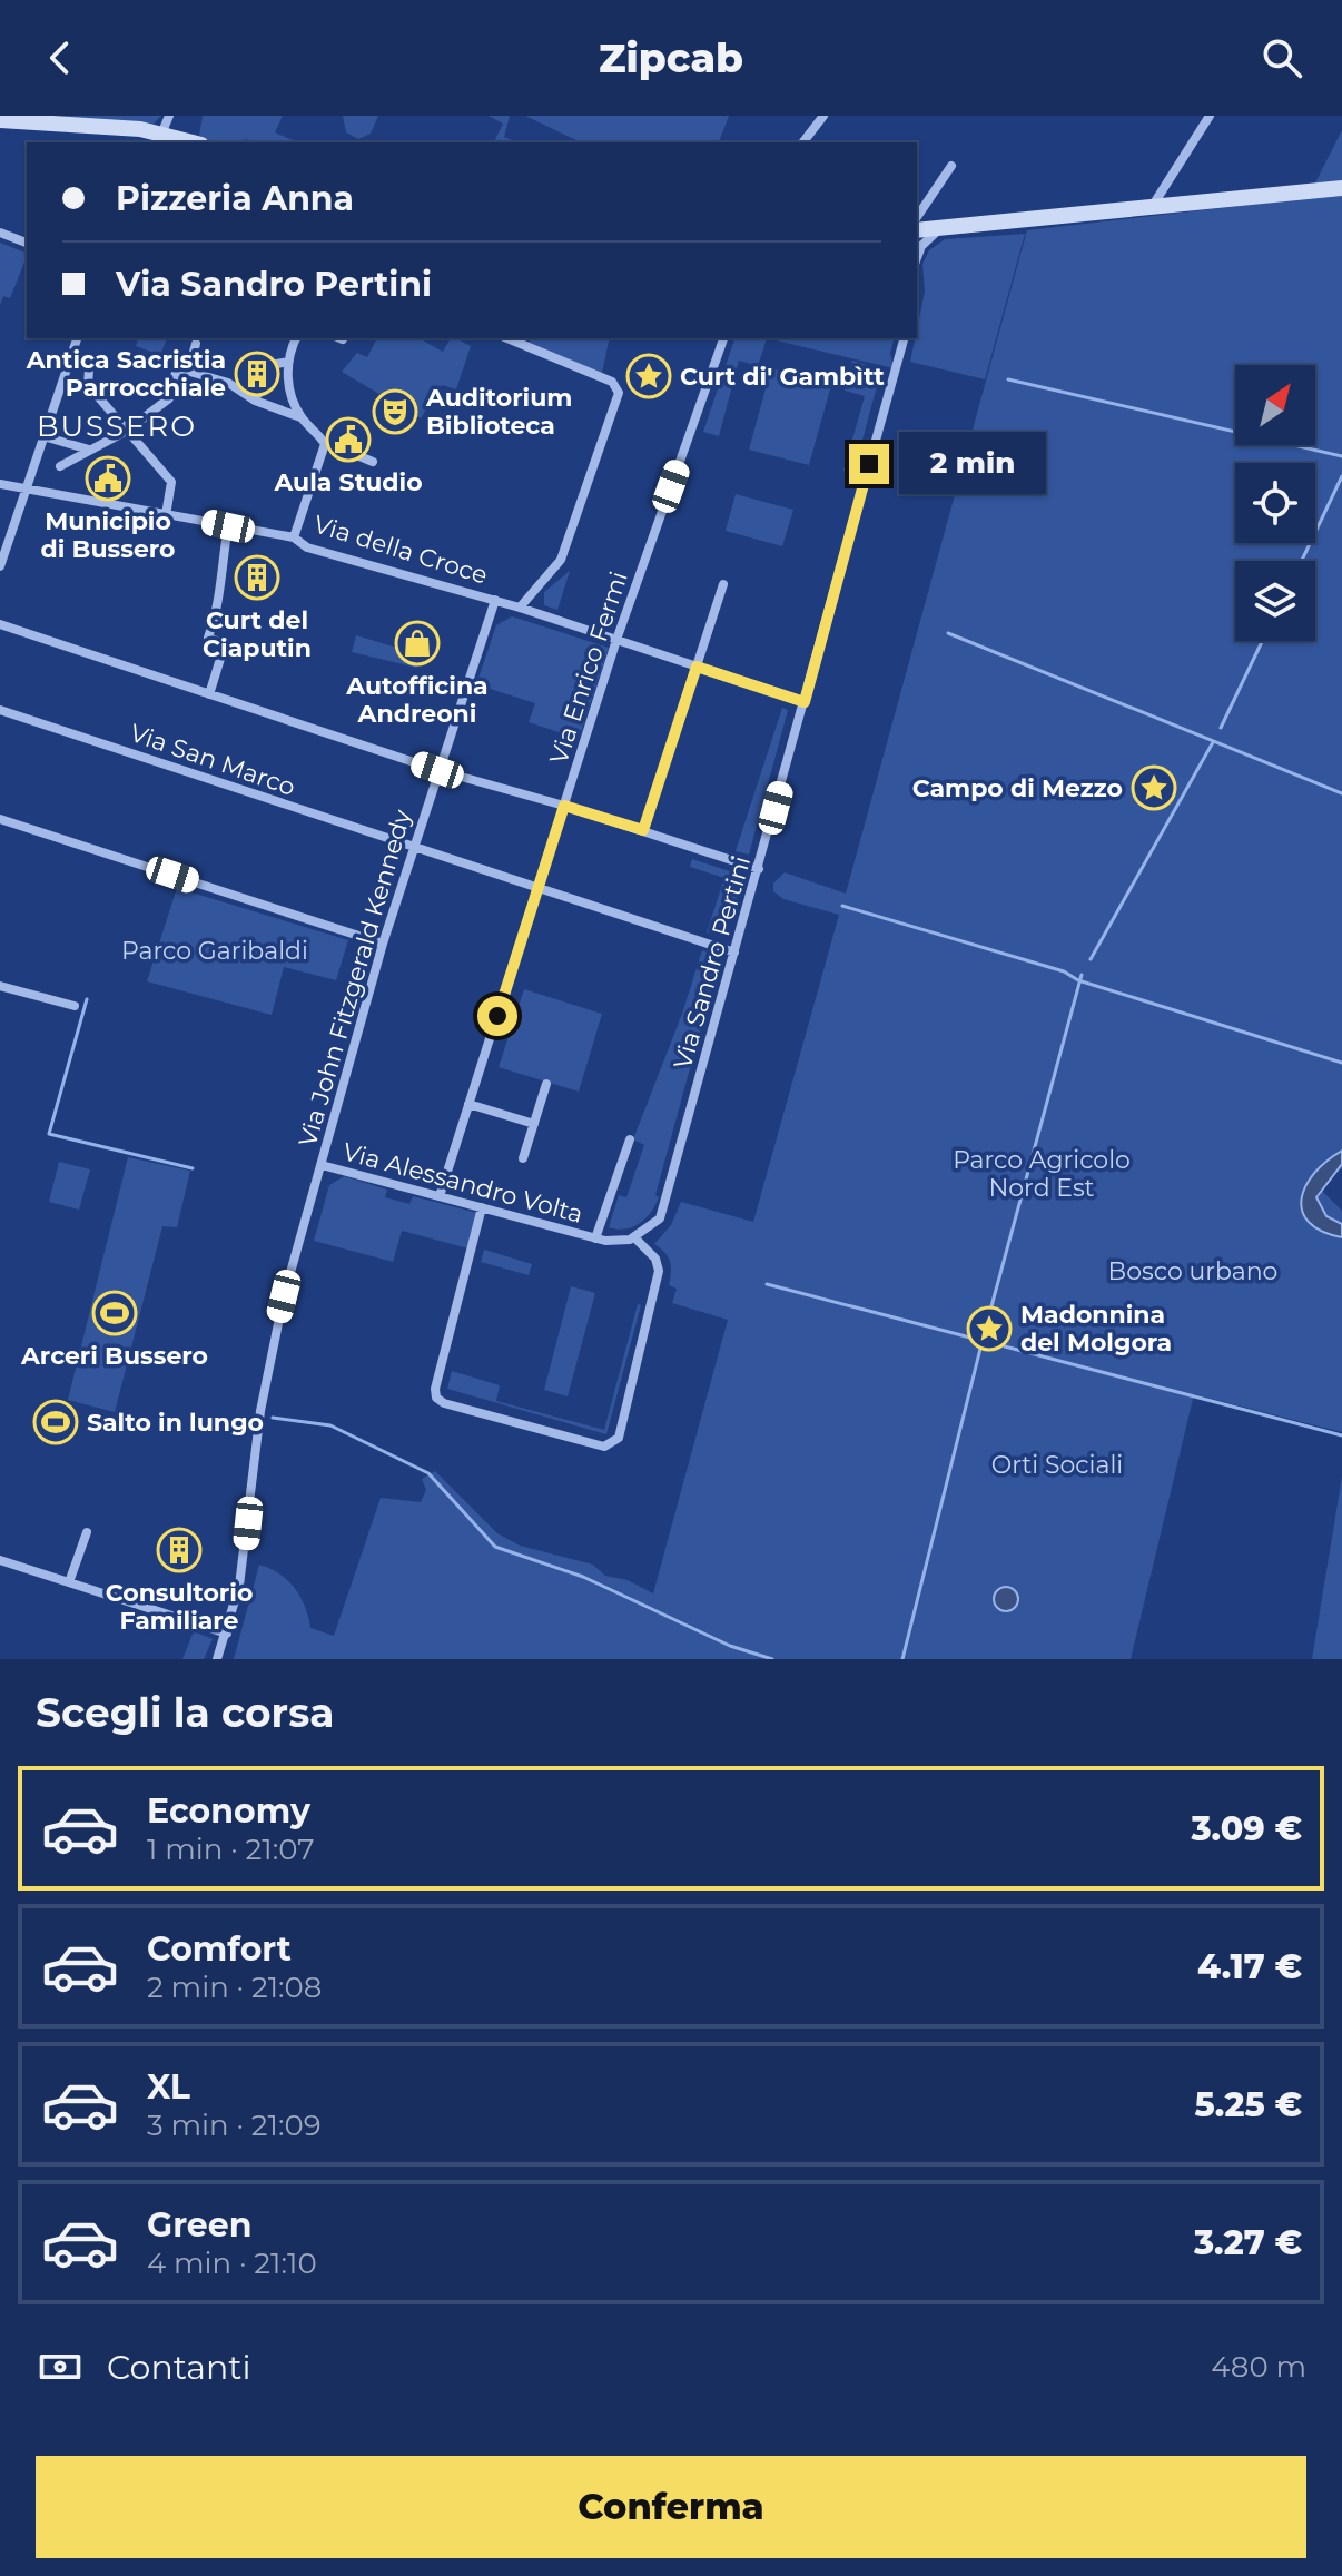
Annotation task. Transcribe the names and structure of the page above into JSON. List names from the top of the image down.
{
  "streets": {
    "street": [
      "Via della Croce",
      "Via Enrico Fermi",
      "Via San Marco",
      "Via Sandro Pertini",
      "Via John Fitzgerald Kennedy",
      "Via Alessandro Volta"
    ]
  },
  "crossings": [
    ["Via della Croce", "Via Enrico Fermi"],
    ["Via della Croce", "Via Sandro Pertini"],
    ["Via della Croce", "Via John Fitzgerald Kennedy"],
    ["Via Enrico Fermi", "Via San Marco"],
    ["Via Enrico Fermi", "Via Alessandro Volta"],
    ["Via San Marco", "Via Sandro Pertini"],
    ["Via San Marco", "Via John Fitzgerald Kennedy"],
    ["Via John Fitzgerald Kennedy", "Via Alessandro Volta"]
  ],
  "districts": ["BUSSERO"],
  "parks": [
    "Parco Garibaldi",
    "Parco Agricolo Nord Est",
    "Bosco urbano",
    "Orti Sociali"
  ],
  "places": {
    "building": ["Antica Sacristia Parrocchiale", "Curt del Ciaputin", "Consultorio Familiare"],
    "place": ["Curt di' Gambìtt", "Campo di Mezzo", "Madonnina del Molgora"],
    "theatre": ["Auditorium Biblioteca"],
    "public building": ["Aula Studio", "Municipio di Bussero"],
    "shop": ["Autofficina Andreoni"],
    "sports": ["Arceri Bussero", "Salto in lungo"]
  },
  "north": "top right",
  "page": {
    "header": "Zipcab",
    "banner": ["Pizzeria Anna", "Via Sandro Pertini"],
    "bubble": "2 min",
    "heading": "Scegli la corsa",
    "list": [
      {
        "name": "Economy",
        "note": "1 min · 21:07",
        "value": "3.09 €"
      },
      {
        "name": "Comfort",
        "note": "2 min · 21:08",
        "value": "4.17 €"
      },
      {
        "name": "XL",
        "note": "3 min · 21:09",
        "value": "5.25 €"
      },
      {
        "name": "Green",
        "note": "4 min · 21:10",
        "value": "3.27 €"
      }
    ],
    "pay": ["Contanti", "480 m"],
    "buttons": "Conferma"
  }
}
